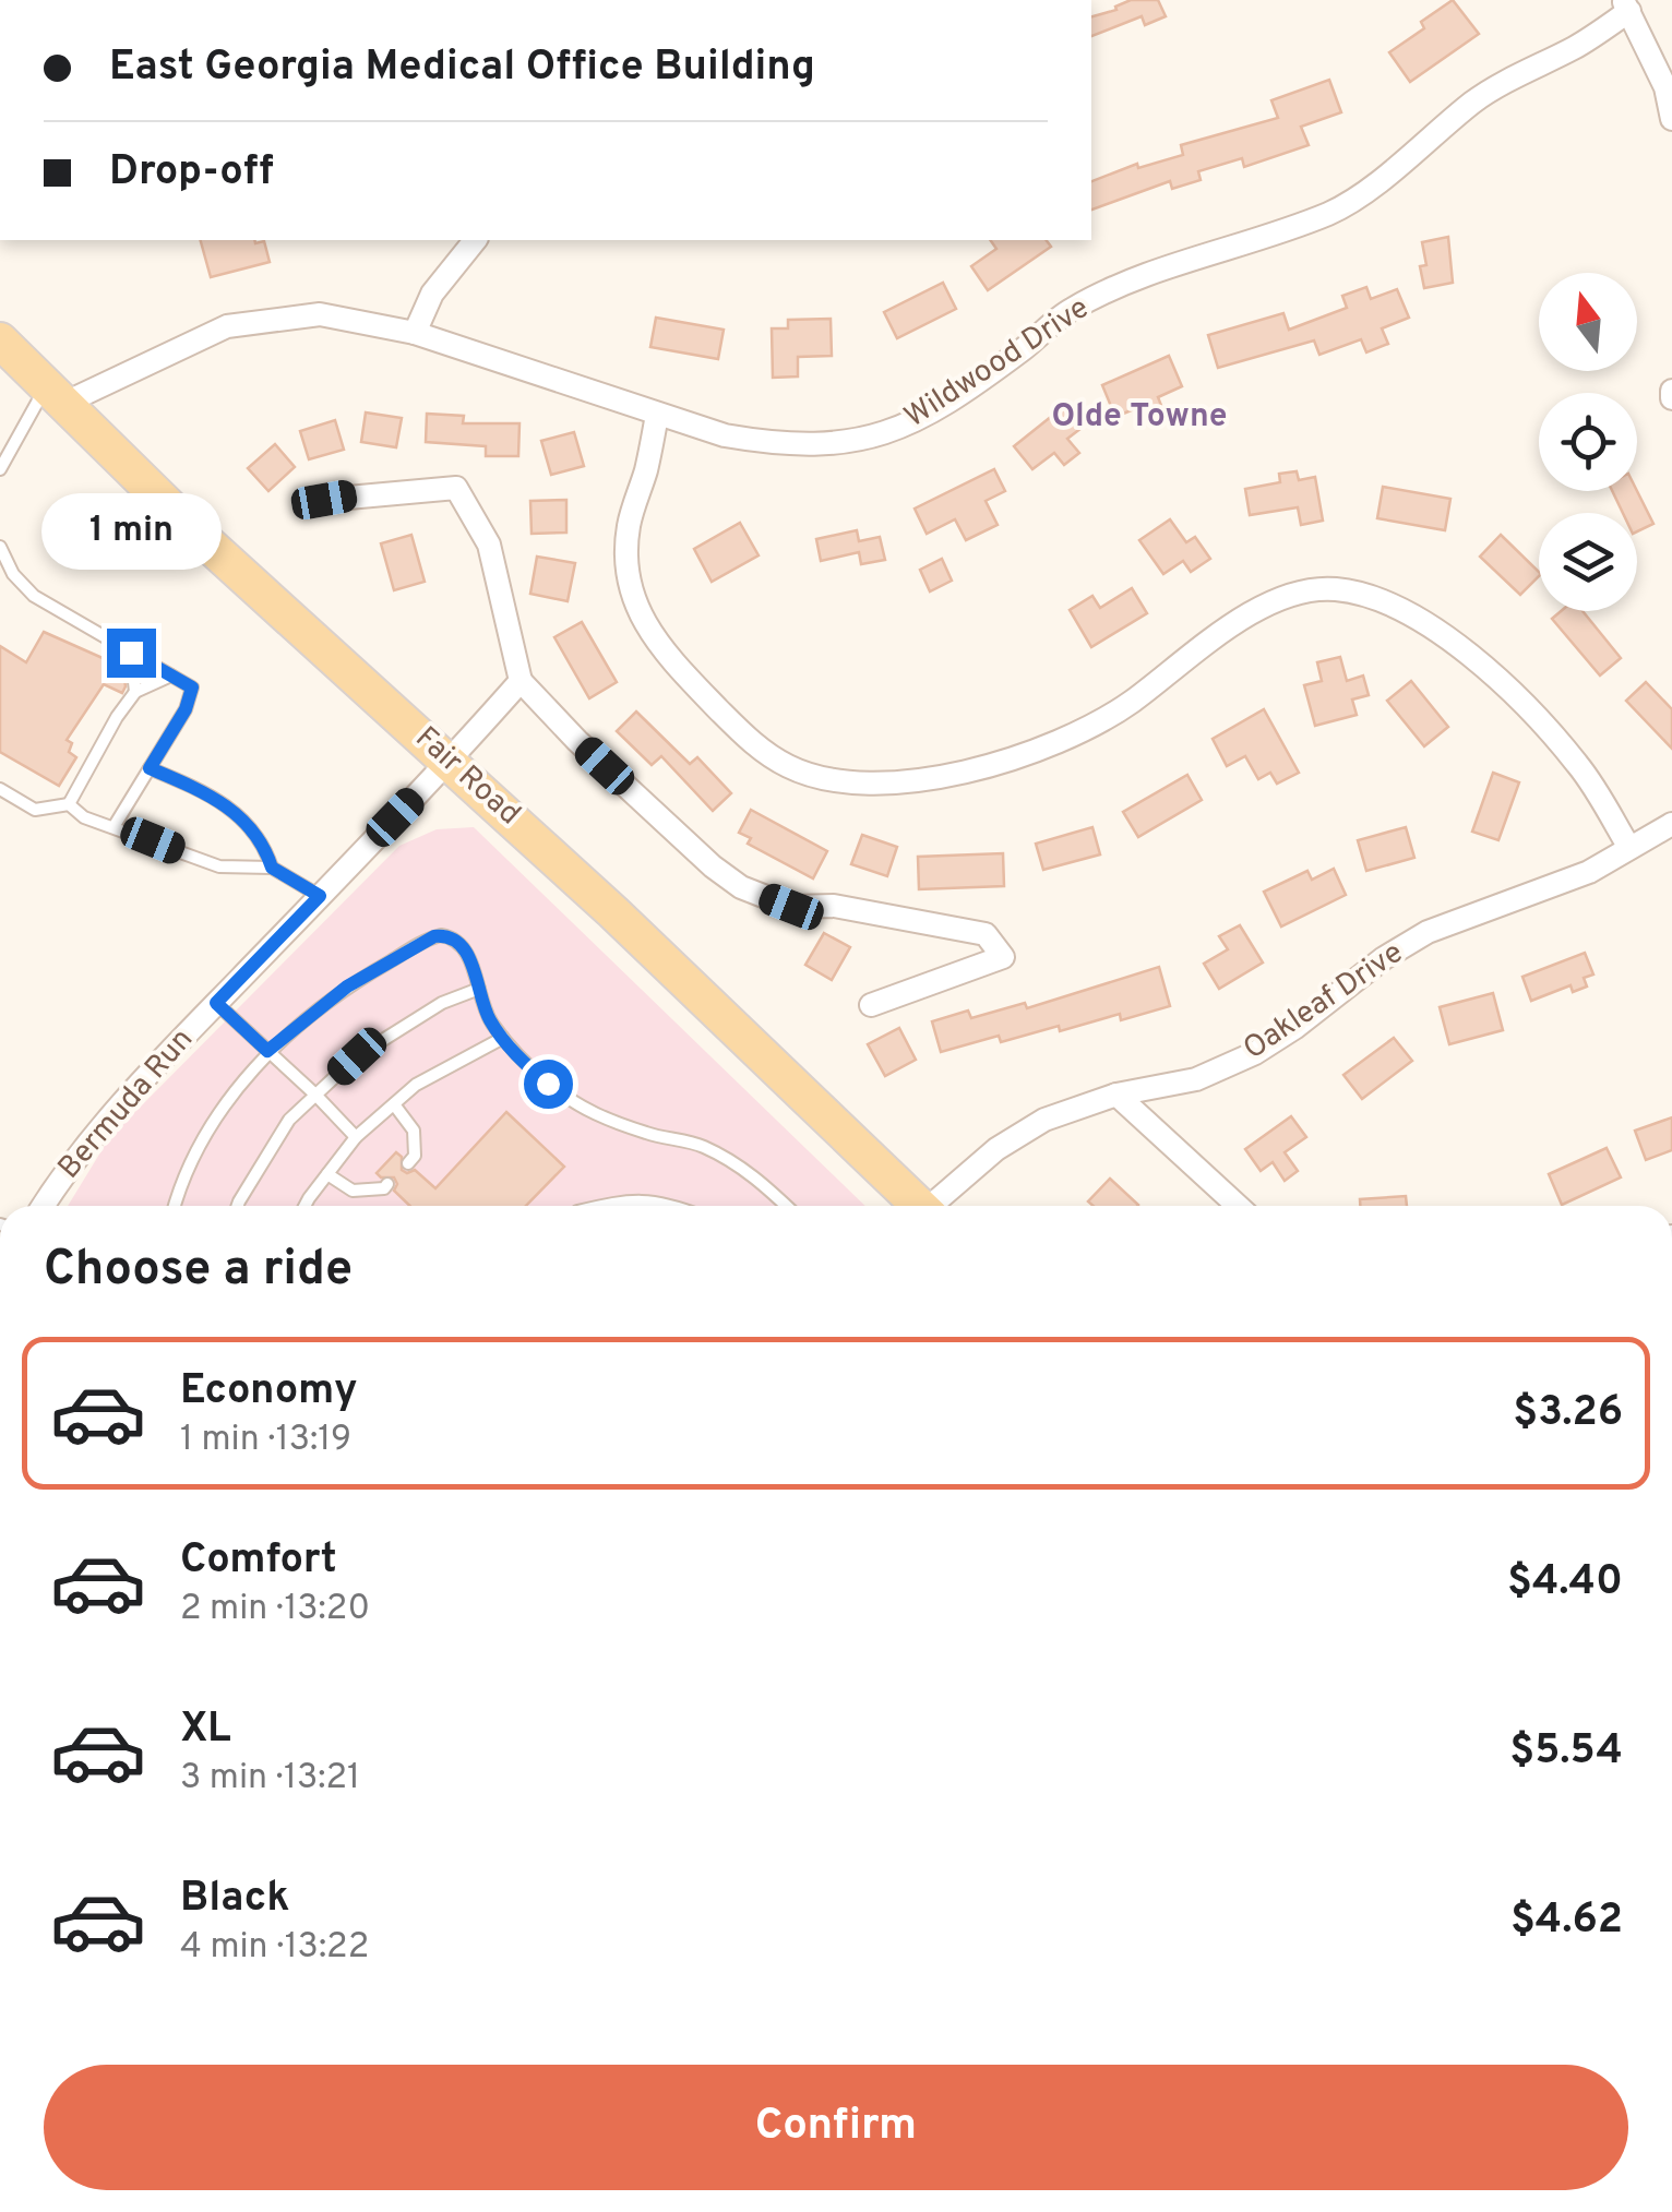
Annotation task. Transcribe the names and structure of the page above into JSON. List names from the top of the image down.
{
  "streets": {
    "main road": ["Fair Road"],
    "street": ["Wildwood Drive", "Oakleaf Drive", "Bermuda Run"]
  },
  "crossings": [
    ["Wildwood Drive", "Fair Road"],
    ["Fair Road", "Bermuda Run"]
  ],
  "districts": ["Olde Towne"],
  "north": "top",
  "page": {
    "banner": ["East Georgia Medical Office Building", "Drop-off"],
    "bubble": "1 min",
    "heading": "Choose a ride",
    "list": [
      {
        "name": "Economy",
        "note": "1 min · 13:19",
        "value": "$3.26"
      },
      {
        "name": "Comfort",
        "note": "2 min · 13:20",
        "value": "$4.40"
      },
      {
        "name": "XL",
        "note": "3 min · 13:21",
        "value": "$5.54"
      },
      {
        "name": "Black",
        "note": "4 min · 13:22",
        "value": "$4.62"
      }
    ],
    "buttons": "Confirm"
  }
}
